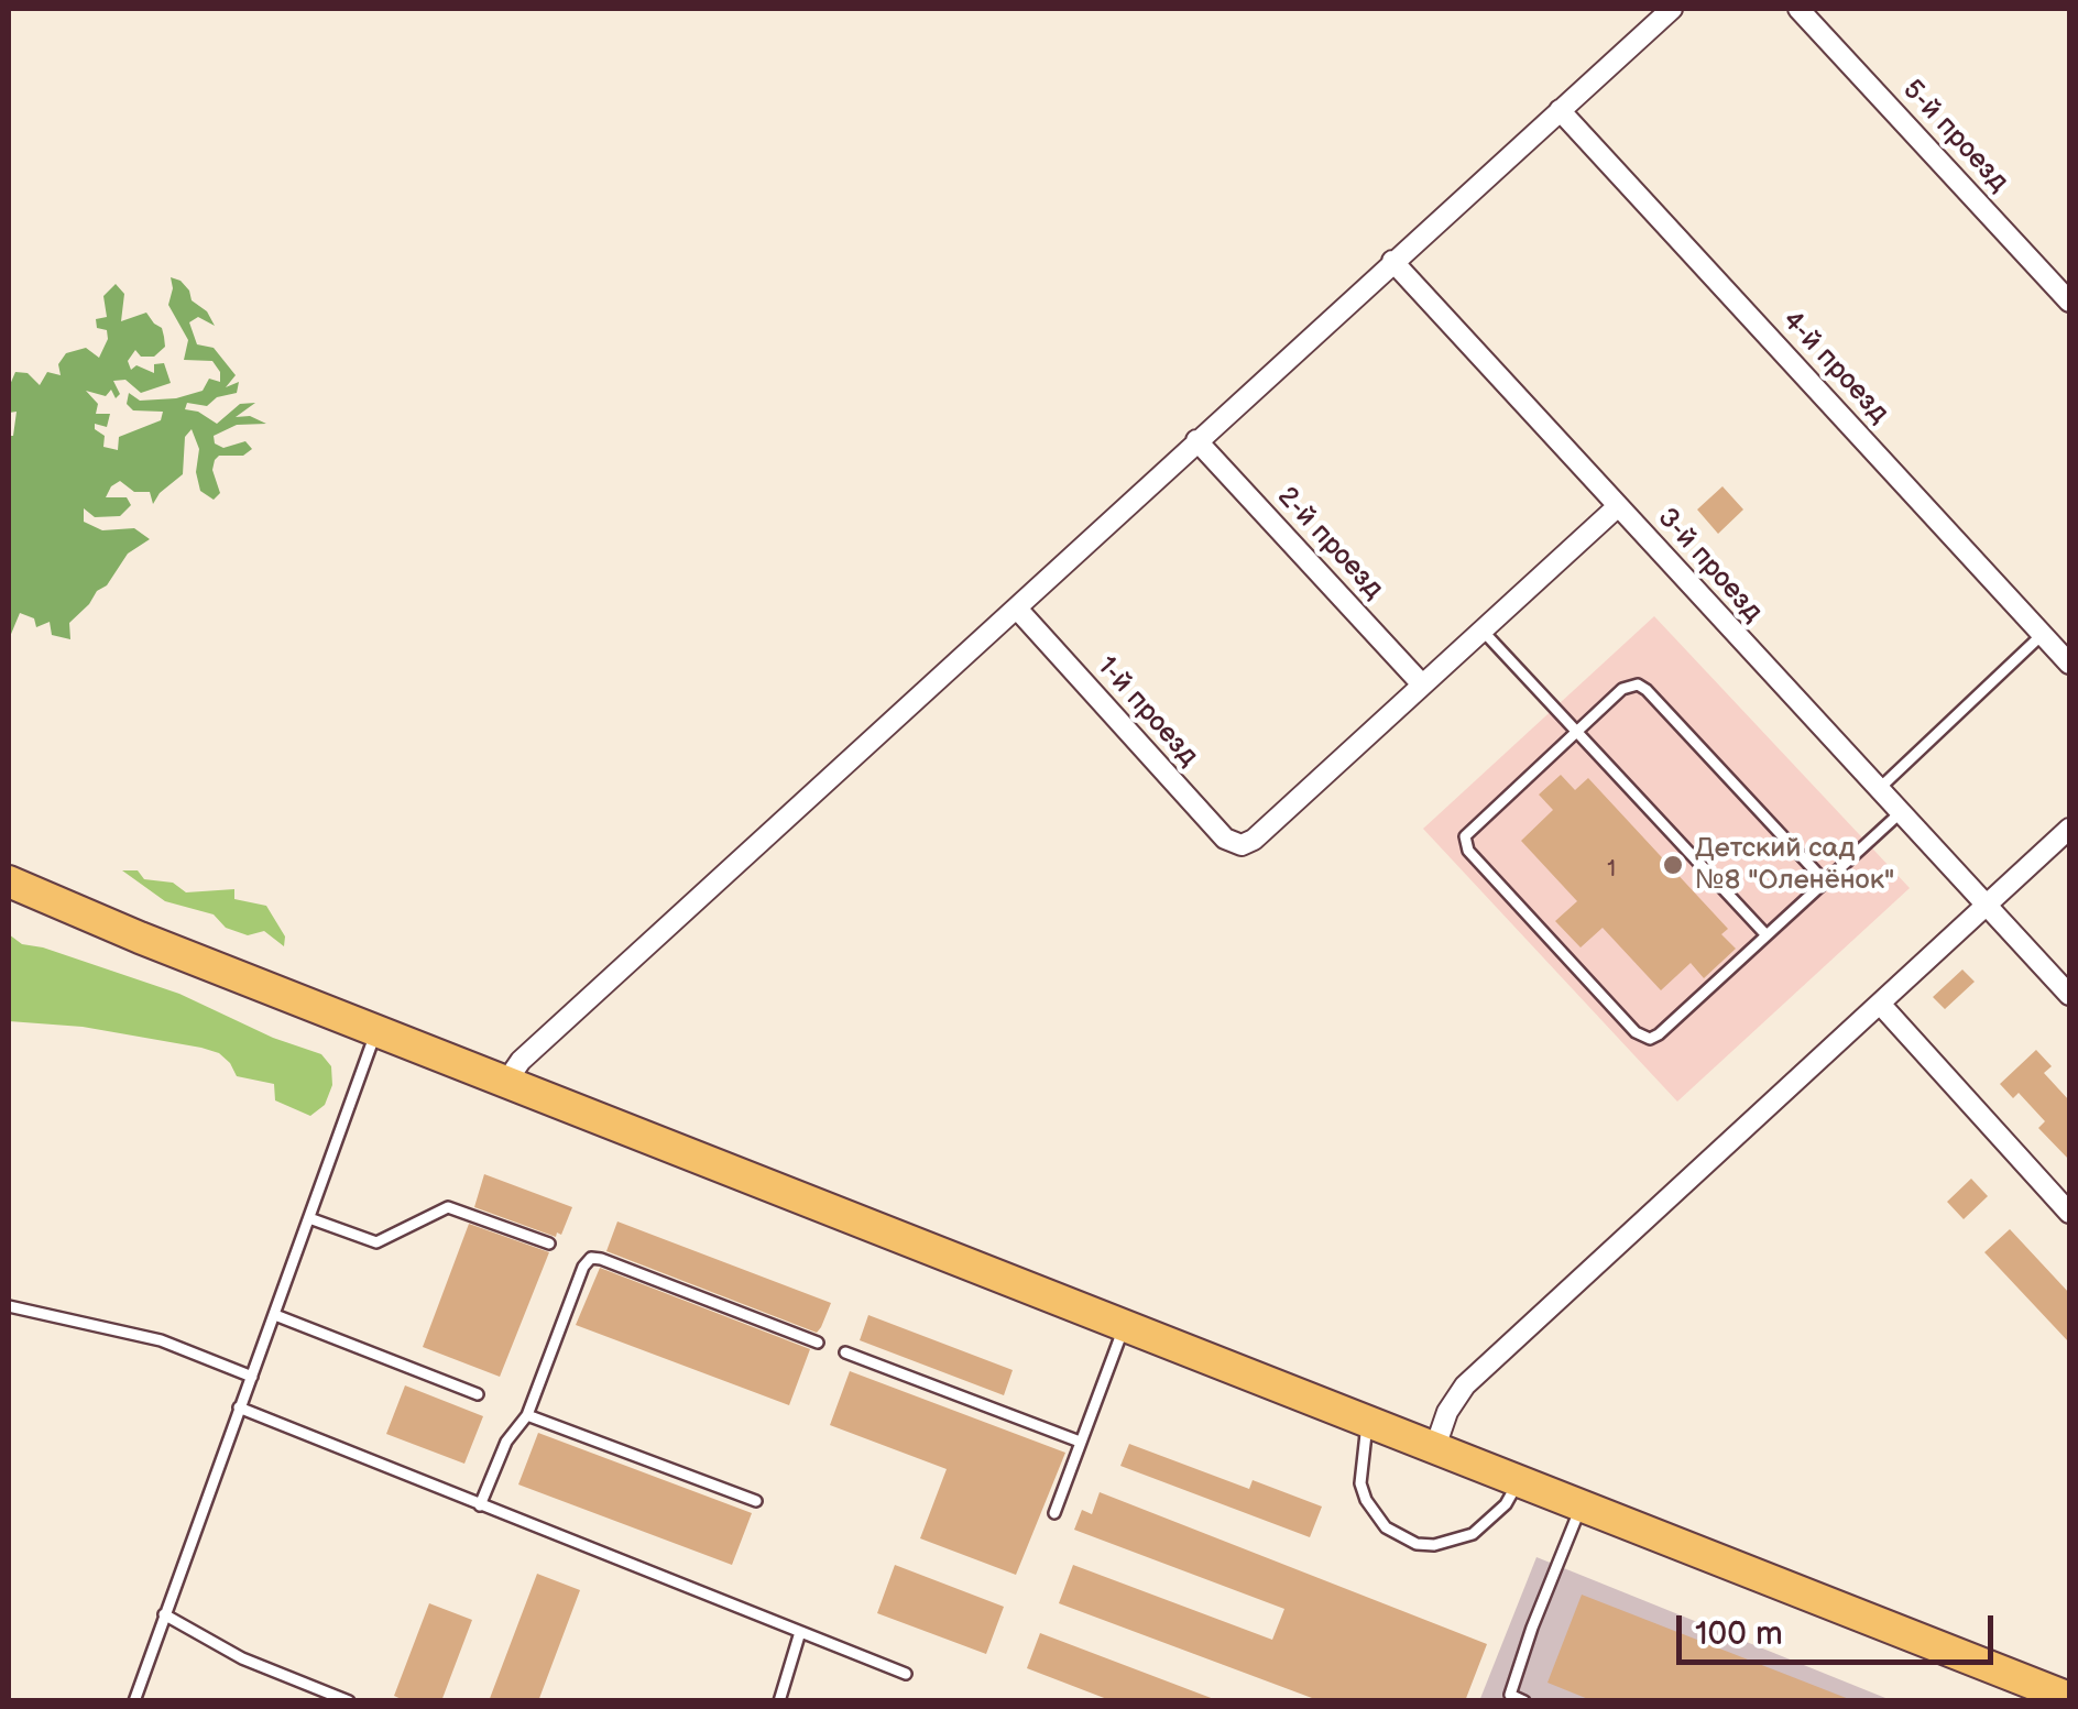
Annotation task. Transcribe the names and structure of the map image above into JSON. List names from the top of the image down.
{
  "streets": {
    "street": [
      "5-й проезд",
      "4-й проезд",
      "2-й проезд",
      "3-й проезд",
      "1-й проезд"
    ]
  },
  "crossings": [
    ["2-й проезд", "1-й проезд"]
  ],
  "places": ["Детский сад №8 \"Оленёнок\""],
  "house_numbers": ["1"],
  "scale_bar": "100 m"
}
